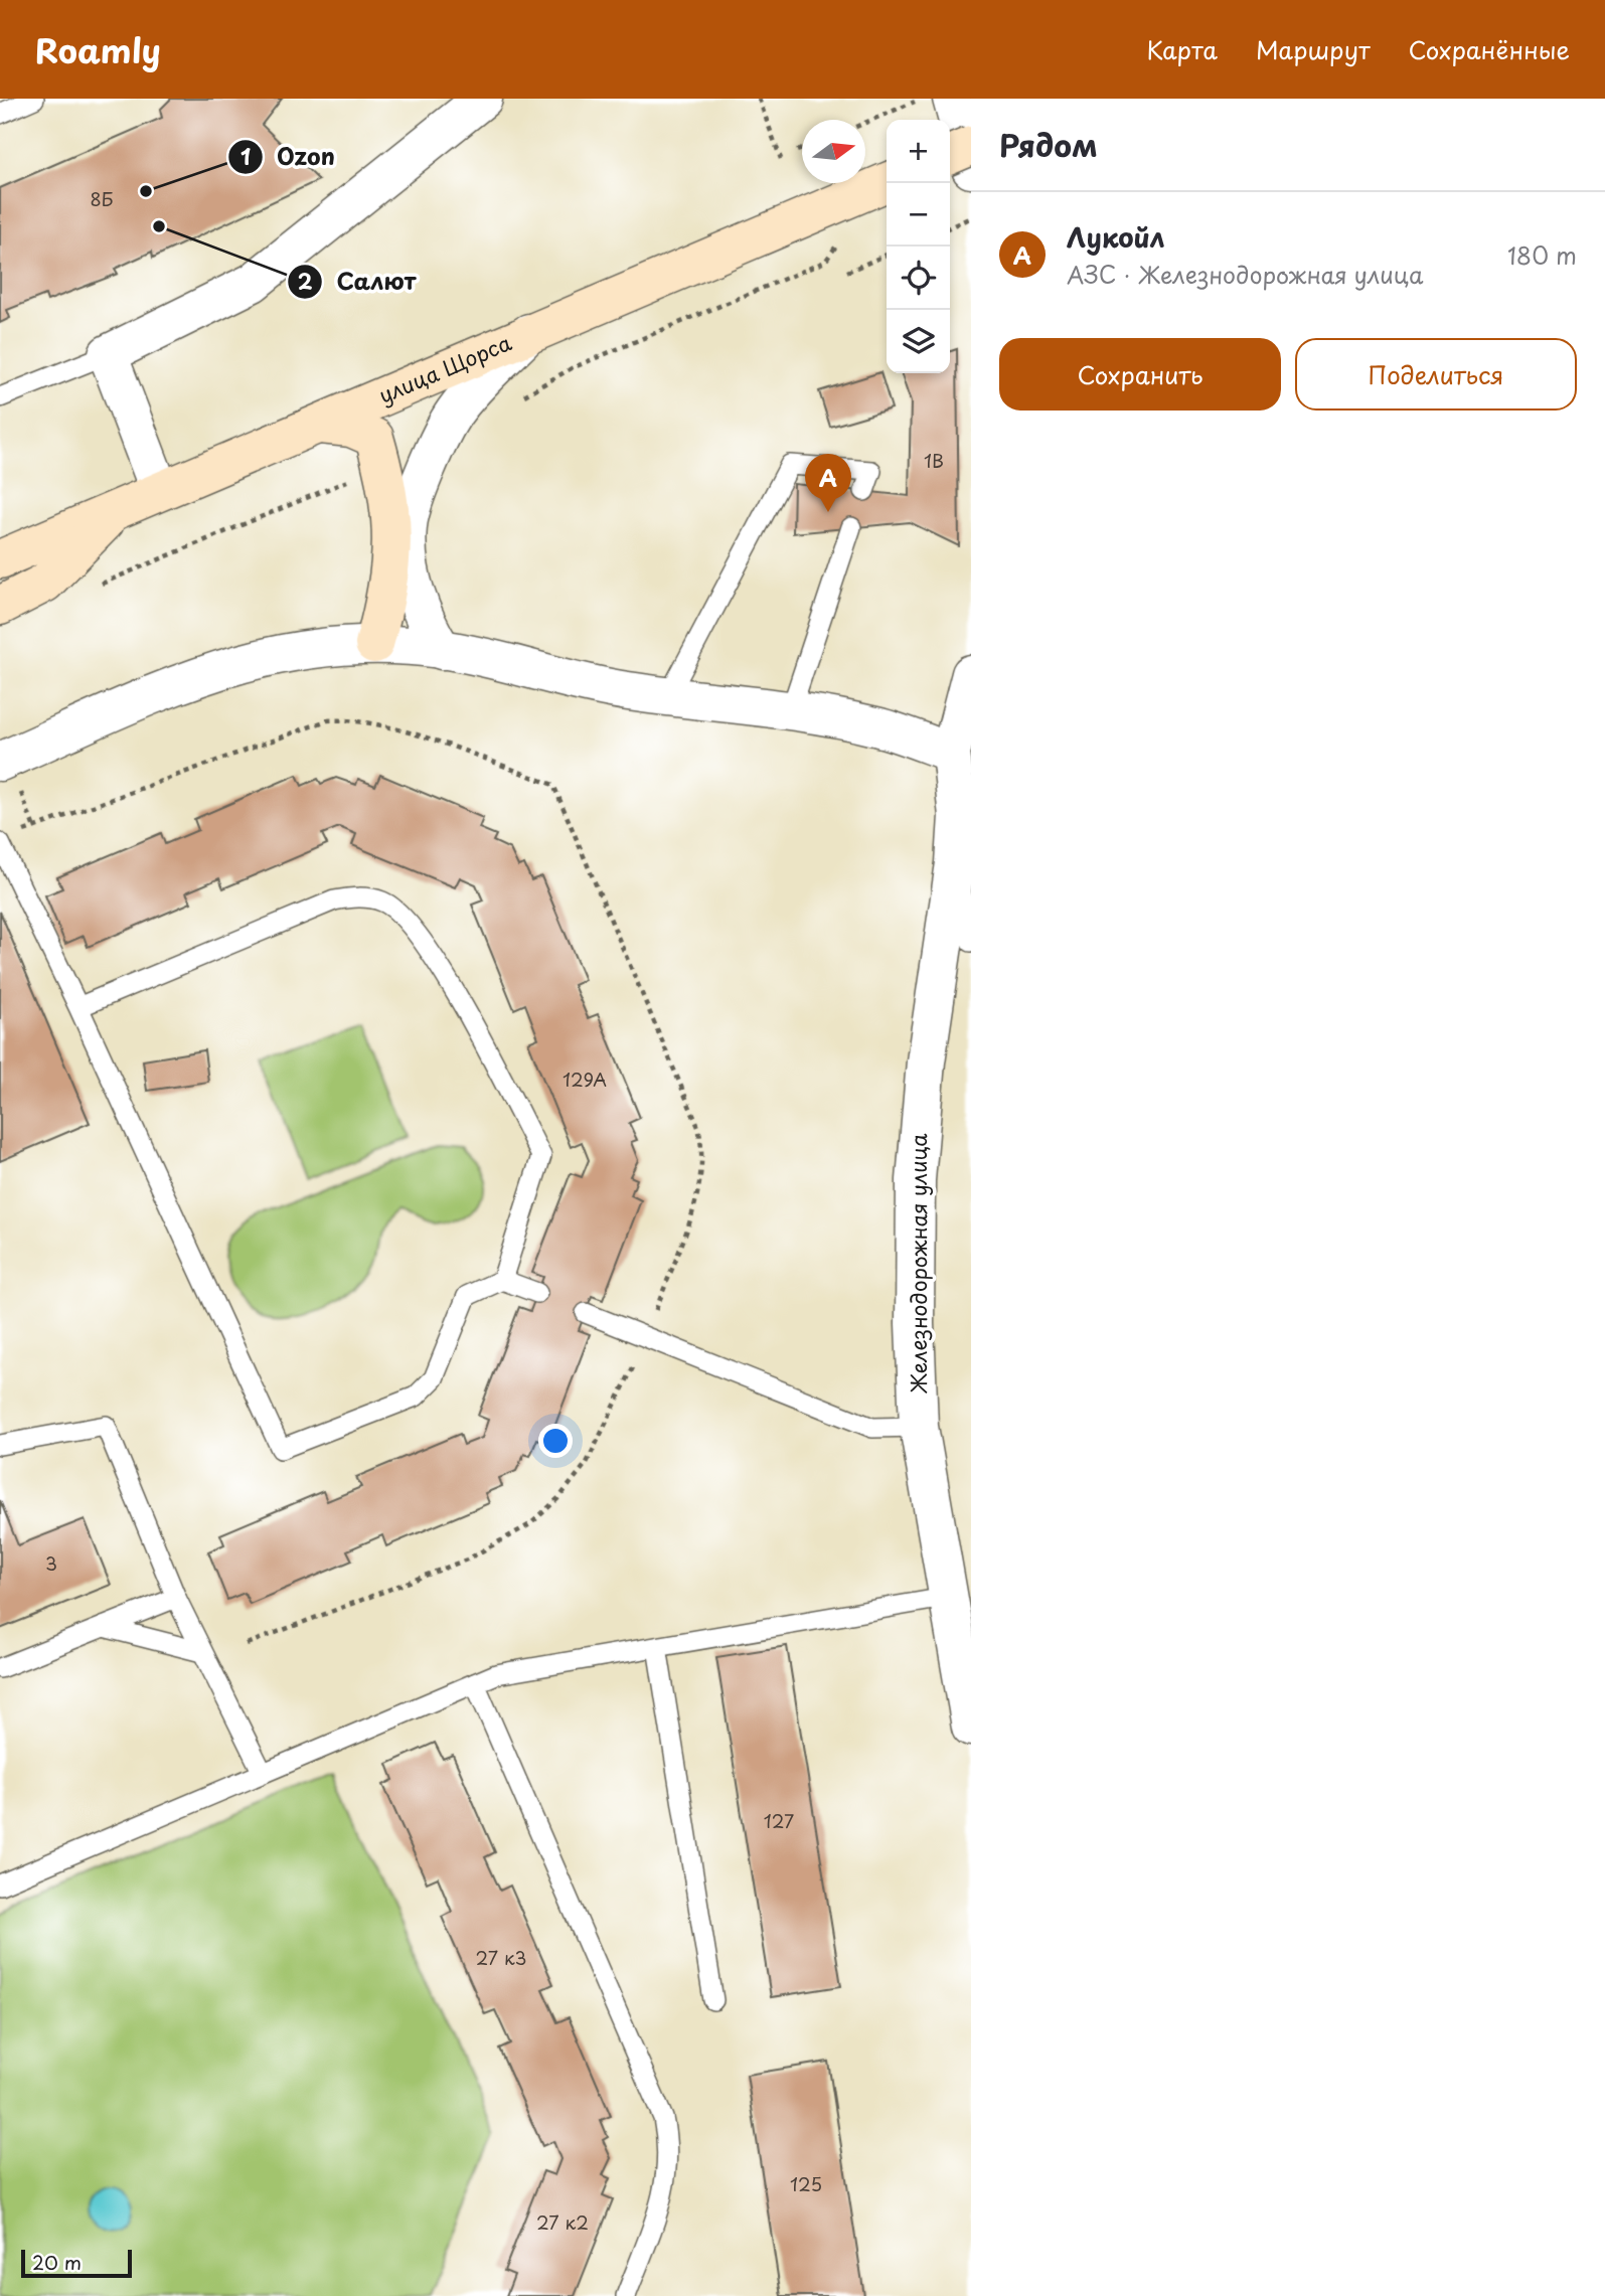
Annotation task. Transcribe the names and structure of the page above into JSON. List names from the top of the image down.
{
  "streets": {
    "main road": ["улица Щорса"],
    "street": ["Железнодорожная улица"]
  },
  "places": ["Ozon", "Салют"],
  "house_numbers": [
    "8Б",
    "1В",
    "129А",
    "3",
    "127",
    "27 к3",
    "125",
    "27 к2"
  ],
  "scale_bar": "20 m",
  "north": "right",
  "page": {
    "header": "Roamly",
    "nav": ["Карта", "Маршрут", "Сохранённые"],
    "heading": "Рядом",
    "map_buttons": ["+", "−"],
    "list": [
      {
        "mark": "A",
        "name": "Лукойл",
        "note": "АЗС · Железнодорожная улица",
        "value": "180 m"
      }
    ],
    "buttons": ["Сохранить", "Поделиться"],
    "pins": "A",
    "scale": "20 m"
  }
}
